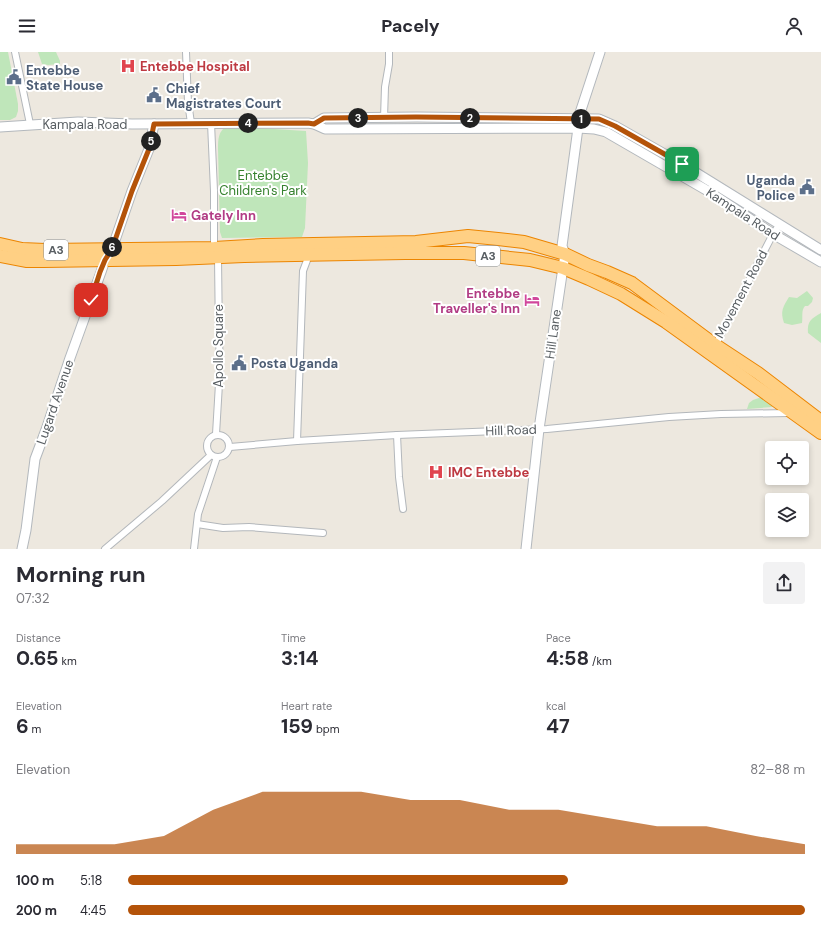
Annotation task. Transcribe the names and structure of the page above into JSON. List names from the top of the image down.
{
  "streets": {
    "highway": ["A3"],
    "main road": ["Kampala Road", "Hill Lane", "Lugard Avenue"],
    "street": ["Movement Road", "Apollo Square", "Hill Road"]
  },
  "crossings": [
    ["Kampala Road", "Movement Road"],
    ["Kampala Road", "Hill Lane"],
    ["Kampala Road", "Apollo Square"],
    ["A3", "Movement Road"],
    ["A3", "Hill Lane"],
    ["A3", "Apollo Square"],
    ["A3", "Lugard Avenue"],
    ["A3", "Hill Road"],
    ["Hill Lane", "Hill Road"],
    ["Apollo Square", "Hill Road"]
  ],
  "parks": ["Entebbe Children's Park"],
  "places": {
    "hospital": ["Entebbe Hospital", "IMC Entebbe"],
    "public building": [
      "Entebbe State House",
      "Chief Magistrates Court",
      "Uganda Police",
      "Posta Uganda"
    ],
    "hotel": ["Gately Inn", "Entebbe Traveller's Inn"]
  },
  "page": {
    "header": "Pacely",
    "pins": [
      "2",
      "3",
      "1",
      "4",
      "5",
      "6"
    ],
    "heading": ["Morning run", "07:32"],
    "stats": [
      ["Distance", "0.65 km"],
      ["Time", "3:14"],
      ["Pace", "4:58 /km"],
      ["Elevation", "6 m"],
      ["Heart rate", "159 bpm"],
      ["kcal", "47"]
    ],
    "chart": ["Elevation", "82–88 m"],
    "list": [
      {
        "name": "100 m",
        "note": "5:18"
      },
      {
        "name": "200 m",
        "note": "4:45"
      }
    ]
  }
}
